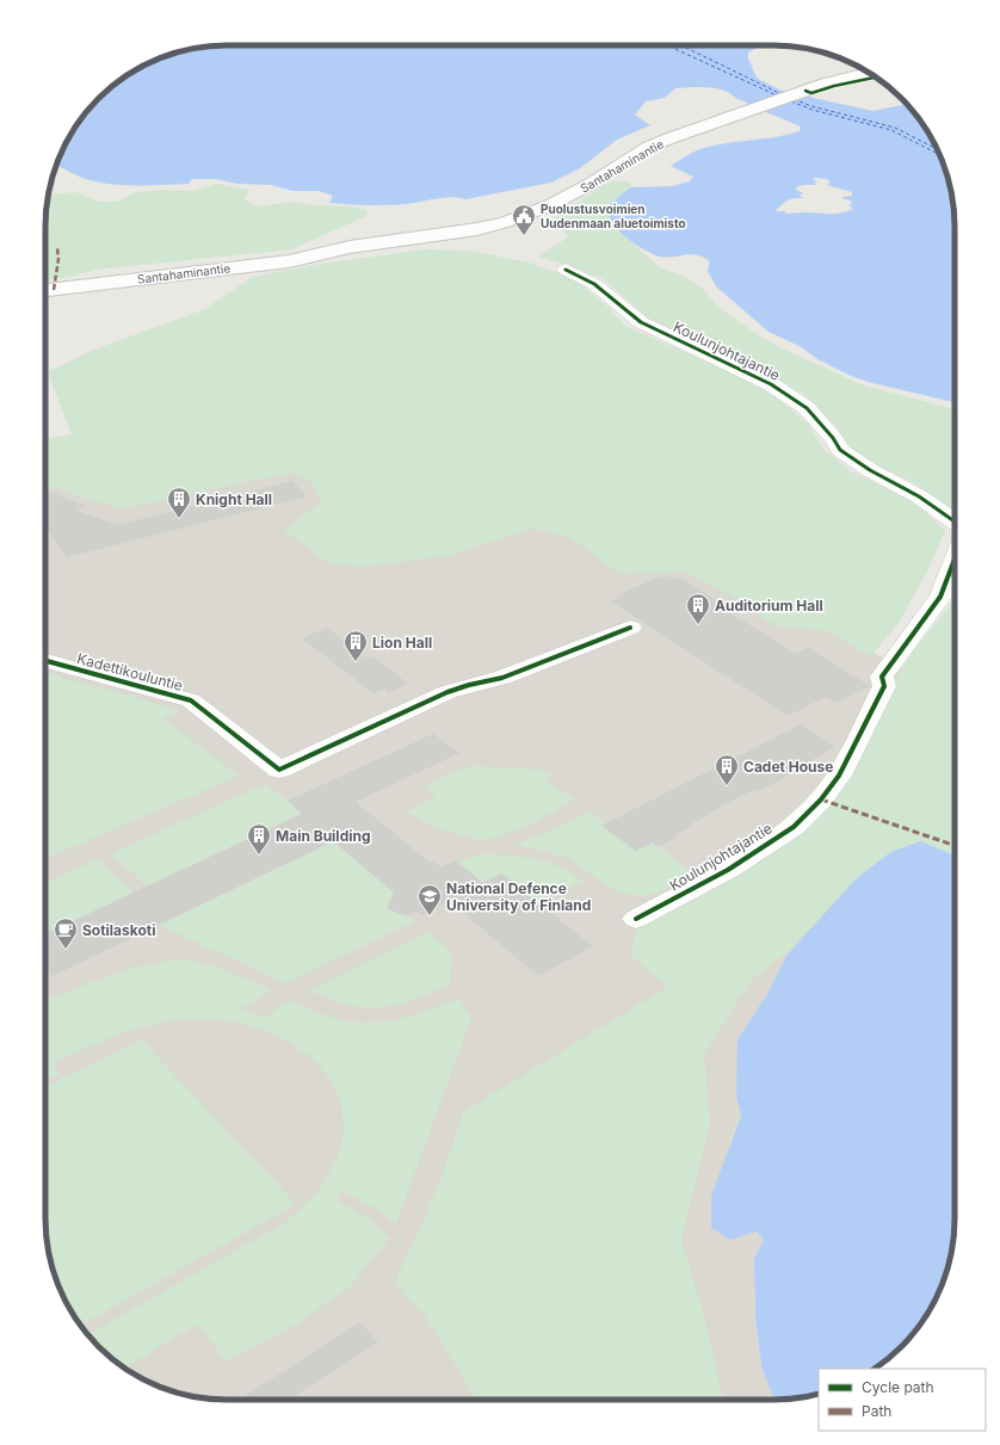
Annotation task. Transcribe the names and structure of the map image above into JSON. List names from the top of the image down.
{
  "streets": {
    "main road": ["Santahaminantie"],
    "street": ["Koulunjohtajantie", "Kadettikouluntie"]
  },
  "places": {
    "public building": ["Puolustusvoimien Uudenmaan aluetoimisto"],
    "building": [
      "Knight Hall",
      "Auditorium Hall",
      "Lion Hall",
      "Cadet House",
      "Main Building"
    ],
    "school or university": ["National Defence University of Finland"],
    "cafe": ["Sotilaskoti"]
  },
  "legend": ["Cycle path", "Path"]
}
